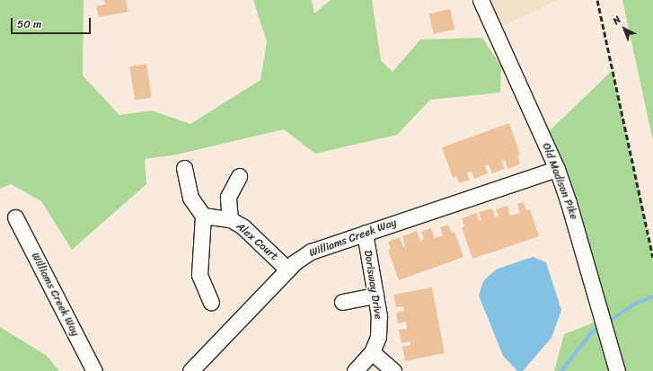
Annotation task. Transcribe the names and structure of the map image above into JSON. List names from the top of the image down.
{
  "streets": {
    "street": [
      "Old Madison Pike",
      "Williams Creek Way",
      "Alex Court",
      "Dorisway Drive"
    ]
  },
  "crossings": [
    ["Old Madison Pike", "Williams Creek Way"],
    ["Williams Creek Way", "Alex Court"],
    ["Williams Creek Way", "Dorisway Drive"]
  ],
  "scale_bar": "50 m",
  "north": "top left"
}
